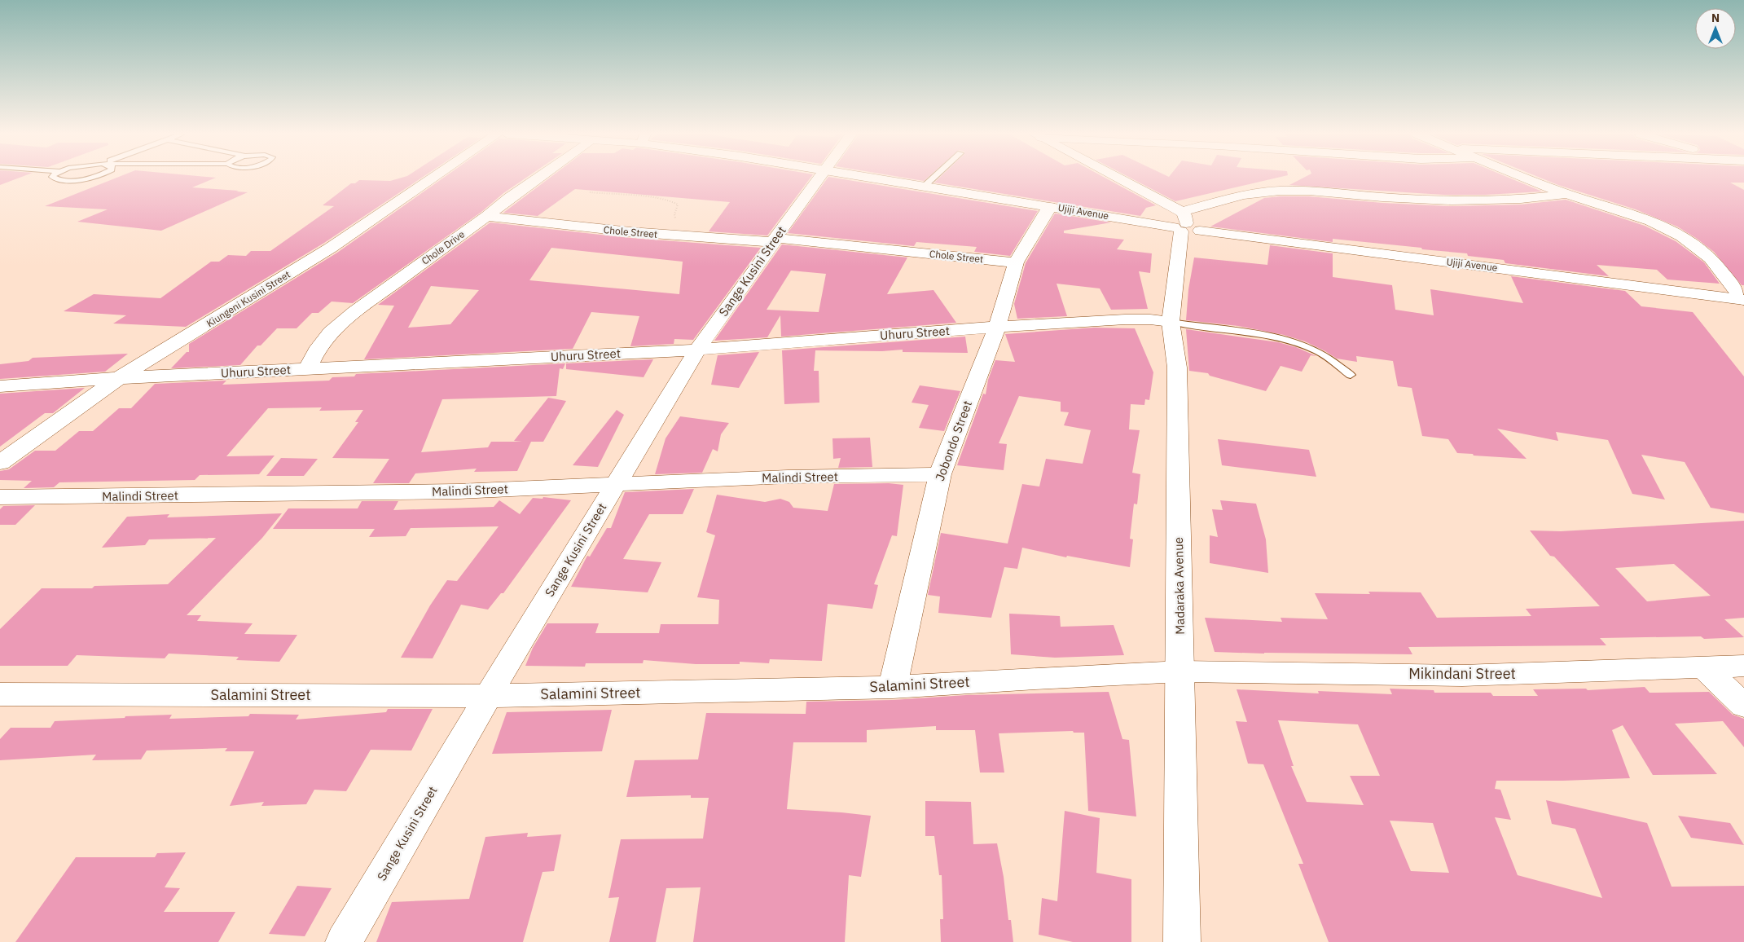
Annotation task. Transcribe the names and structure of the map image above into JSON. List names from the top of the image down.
{
  "streets": {
    "street": [
      "Ujiji Avenue",
      "Chole Street",
      "Chole Drive",
      "Sange Kusini Street",
      "Kiungeni Kusini Street",
      "Uhuru Street",
      "Jobondo Street",
      "Malindi Street",
      "Madaraka Avenue",
      "Mikindani Street",
      "Salamini Street"
    ]
  },
  "crossings": [
    ["Ujiji Avenue", "Jobondo Street"],
    ["Ujiji Avenue", "Madaraka Avenue"],
    ["Chole Street", "Chole Drive"],
    ["Chole Street", "Sange Kusini Street"],
    ["Chole Street", "Jobondo Street"],
    ["Chole Drive", "Uhuru Street"],
    ["Sange Kusini Street", "Uhuru Street"],
    ["Sange Kusini Street", "Malindi Street"],
    ["Sange Kusini Street", "Salamini Street"],
    ["Kiungeni Kusini Street", "Uhuru Street"],
    ["Uhuru Street", "Jobondo Street"],
    ["Uhuru Street", "Madaraka Avenue"],
    ["Jobondo Street", "Malindi Street"],
    ["Jobondo Street", "Salamini Street"],
    ["Madaraka Avenue", "Mikindani Street"],
    ["Madaraka Avenue", "Salamini Street"],
    ["Mikindani Street", "Salamini Street"]
  ],
  "north": "top"
}
